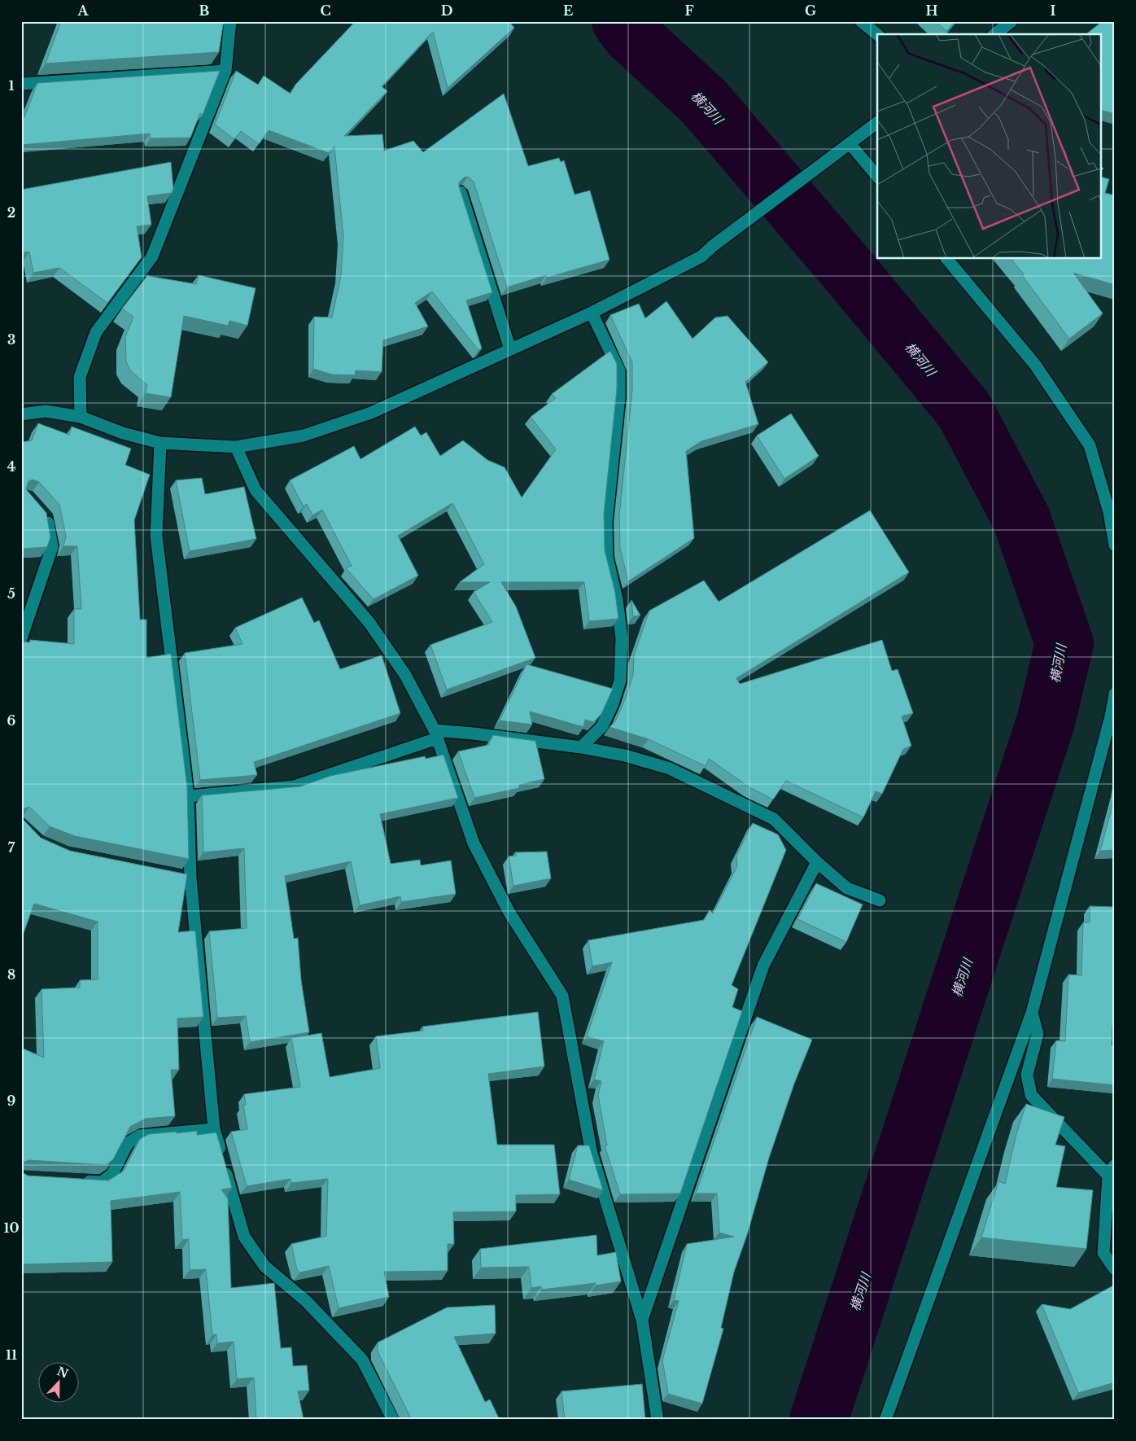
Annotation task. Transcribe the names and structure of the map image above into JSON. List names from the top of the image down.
{
  "water": ["横河川"],
  "north": "top",
  "grid": {
    "columns": [
      "A",
      "B",
      "C",
      "D",
      "E",
      "F",
      "G",
      "H",
      "I"
    ],
    "rows": [
      "1",
      "2",
      "3",
      "4",
      "5",
      "6",
      "7",
      "8",
      "9",
      "10",
      "11"
    ]
  }
}
